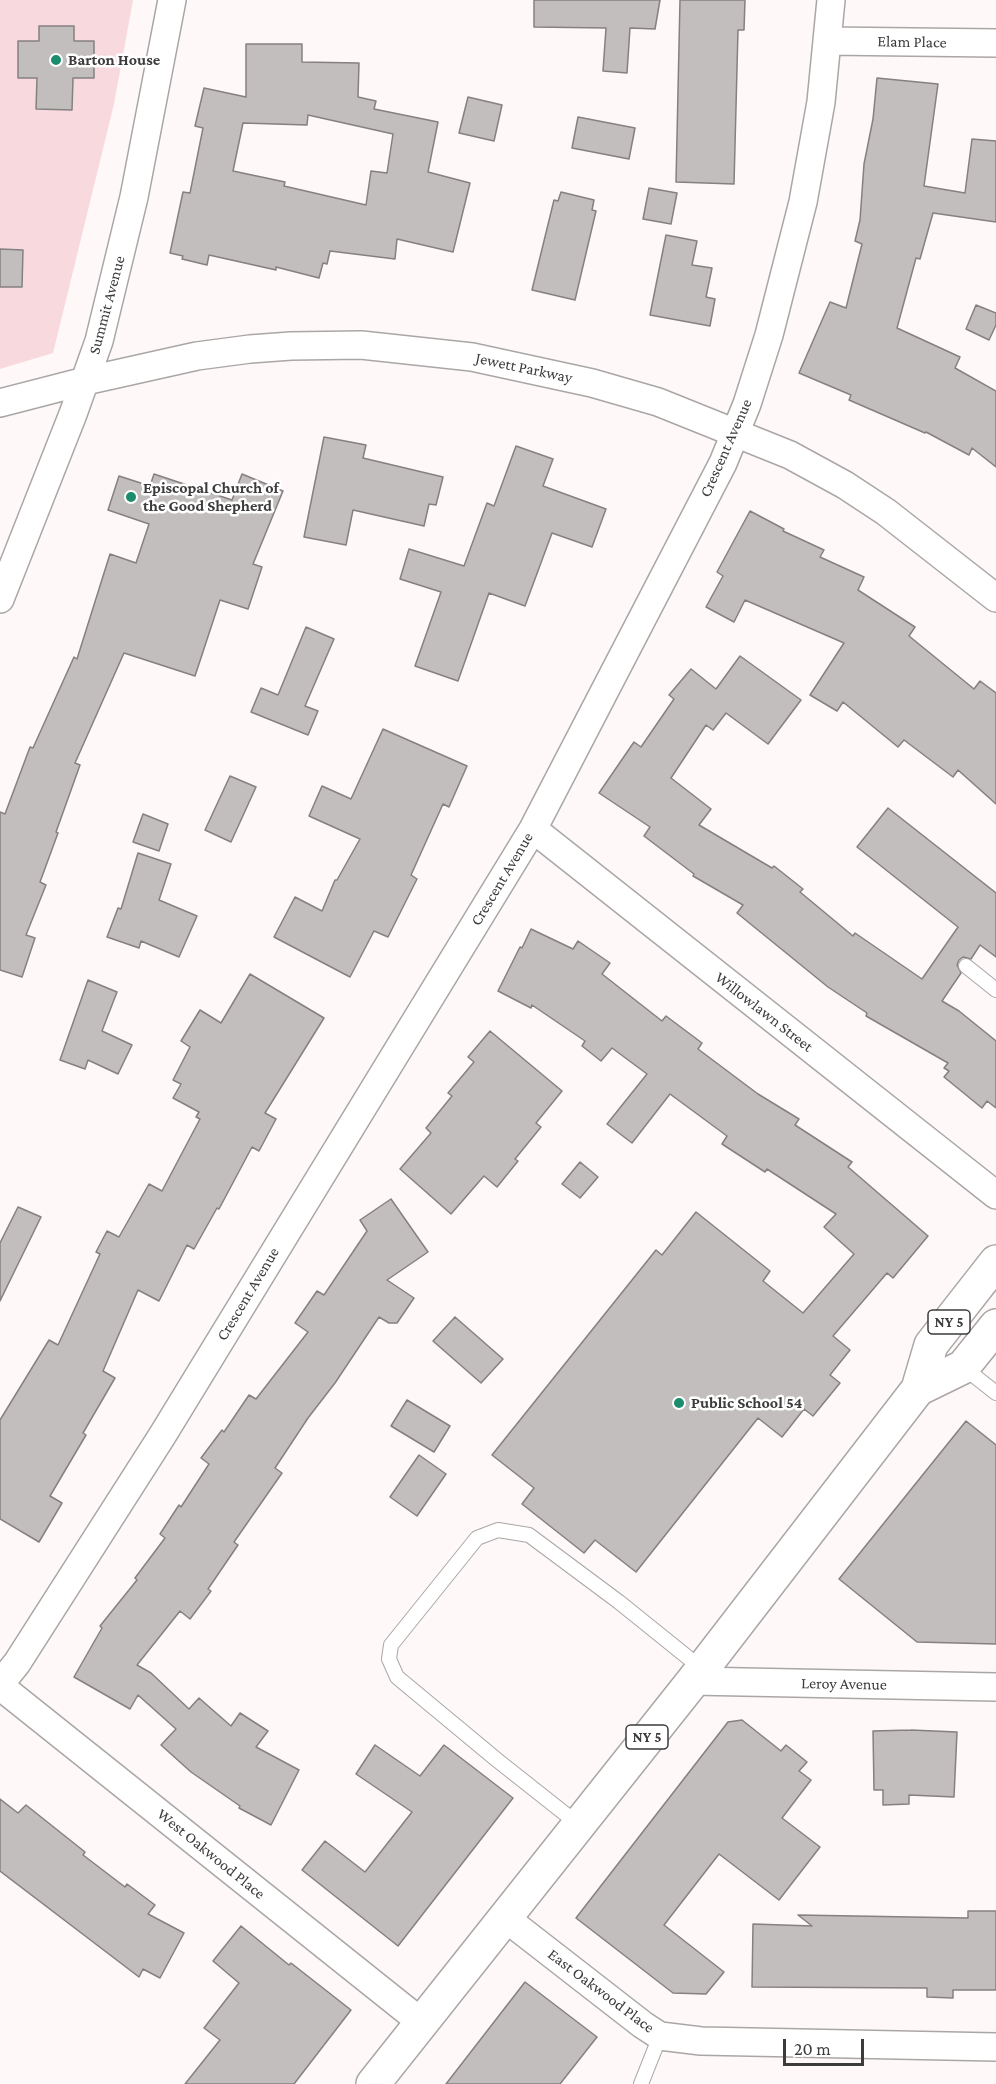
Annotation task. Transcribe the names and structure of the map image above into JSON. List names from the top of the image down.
{
  "streets": {
    "main road": ["NY 5"],
    "street": [
      "Elam Place",
      "Summit Avenue",
      "Jewett Parkway",
      "Crescent Avenue",
      "Willowlawn Street",
      "Leroy Avenue",
      "West Oakwood Place",
      "East Oakwood Place"
    ]
  },
  "crossings": [
    ["Elam Place", "Crescent Avenue"],
    ["Summit Avenue", "Jewett Parkway"],
    ["Jewett Parkway", "Crescent Avenue"],
    ["Crescent Avenue", "Willowlawn Street"],
    ["Crescent Avenue", "West Oakwood Place"],
    ["NY 5", "Leroy Avenue"],
    ["NY 5", "West Oakwood Place"],
    ["NY 5", "East Oakwood Place"]
  ],
  "places": ["Barton House", "Episcopal Church of the Good Shepherd", "Public School 54"],
  "scale_bar": "20 m"
}
